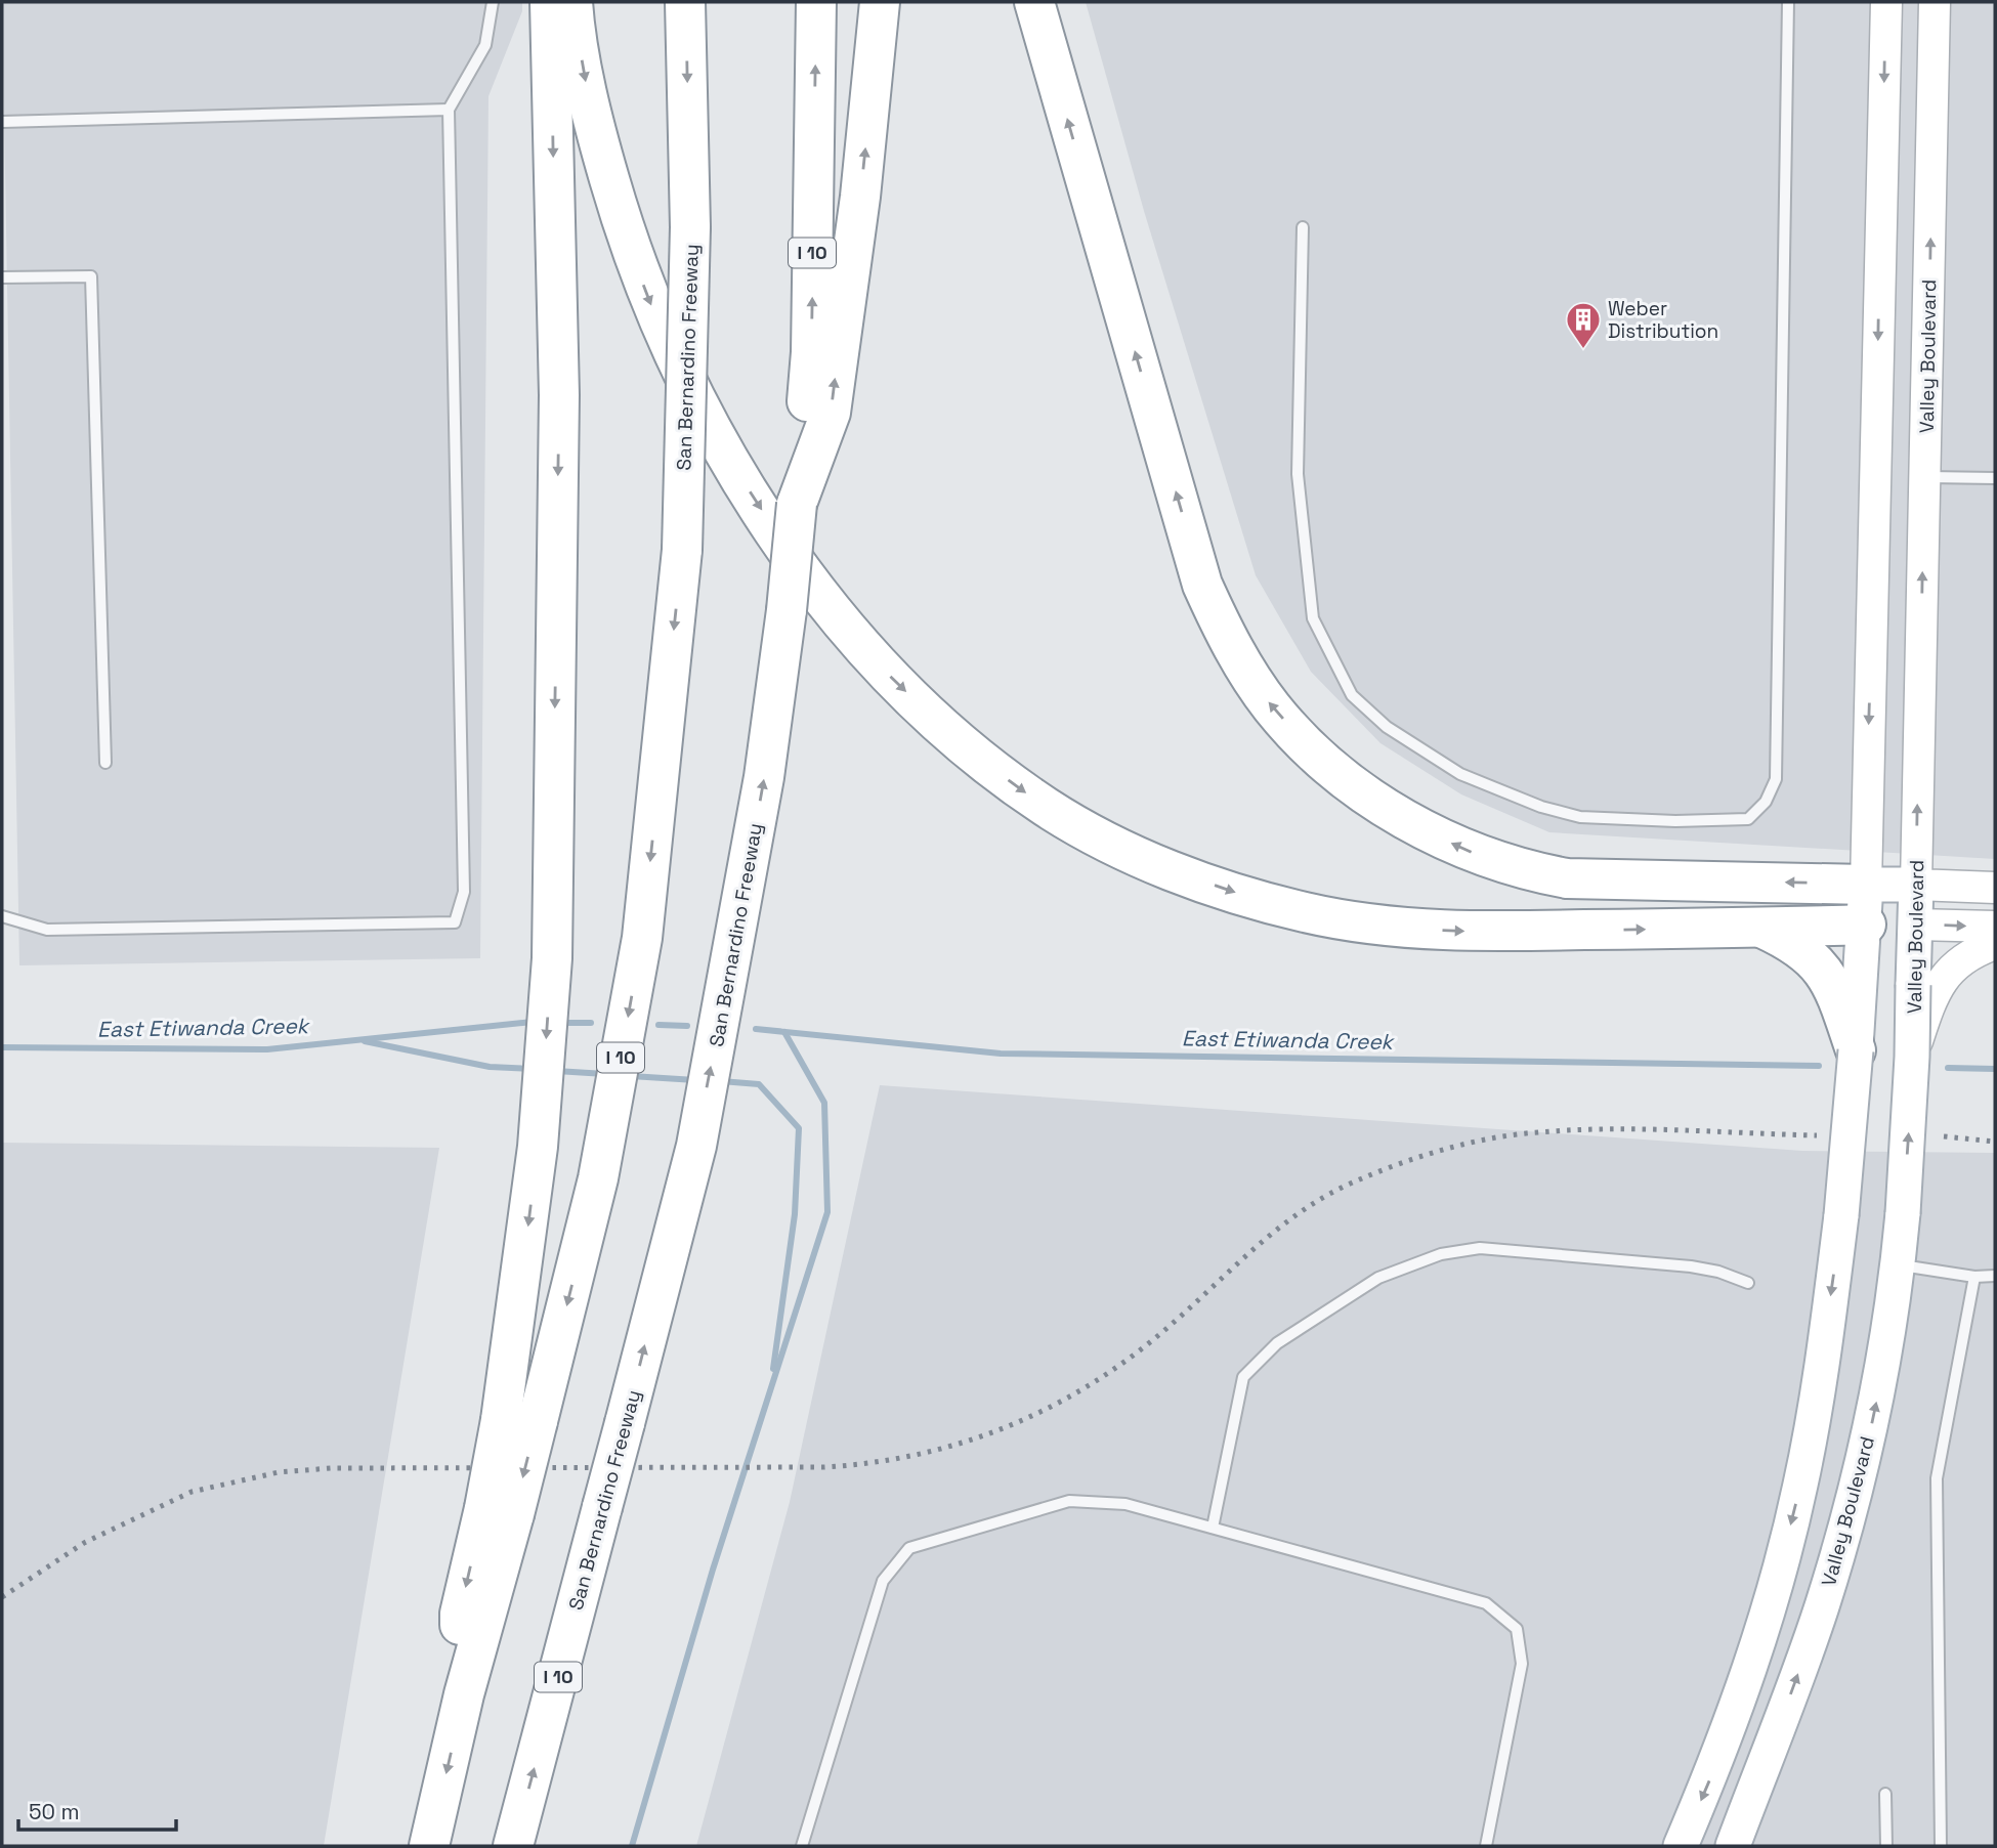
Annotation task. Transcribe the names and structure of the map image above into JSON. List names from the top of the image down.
{
  "streets": {
    "highway": ["I 10", "San Bernardino Freeway"],
    "main road": ["Valley Boulevard"]
  },
  "water": ["East Etiwanda Creek"],
  "places": {
    "building": ["Weber Distribution"]
  },
  "scale_bar": "50 m"
}
